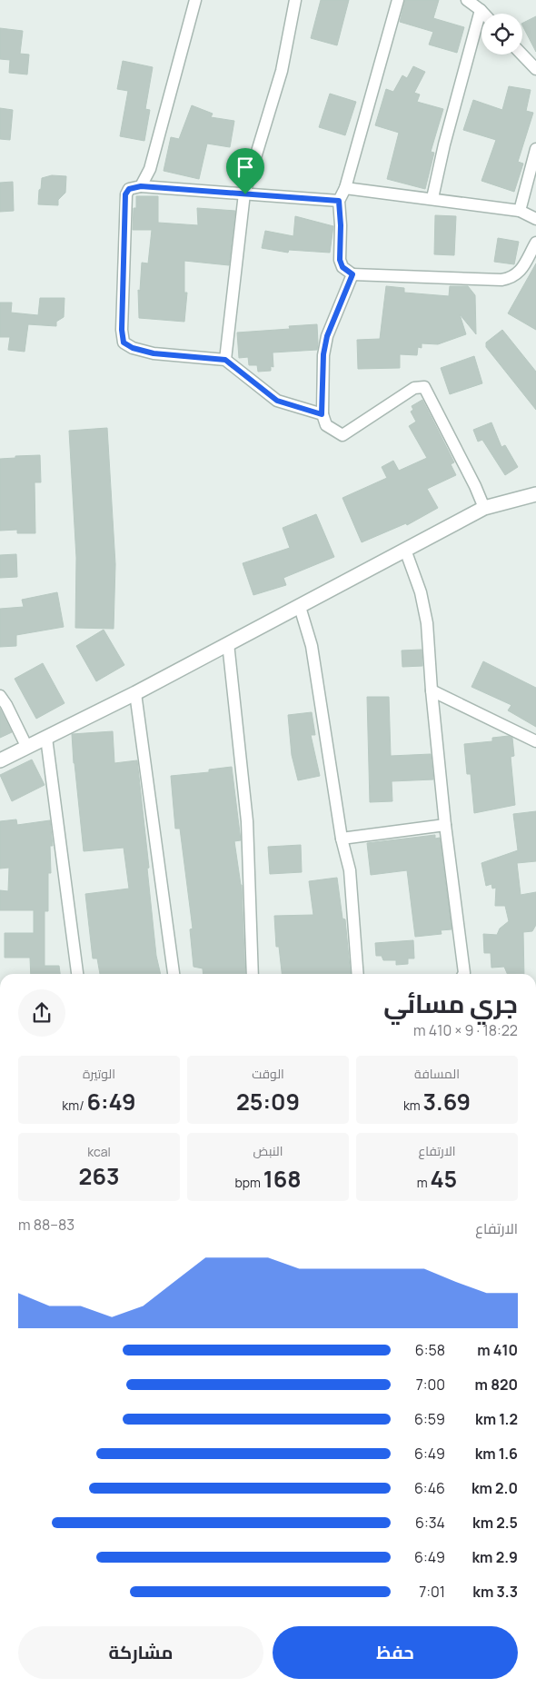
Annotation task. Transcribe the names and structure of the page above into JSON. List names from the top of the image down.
{
  "page": {
    "heading": ["جري مسائي", "18:22 · 9 × 410 m"],
    "stats": [
      ["المسافة", "3.69 km"],
      ["الوقت", "25:09"],
      ["الوتيرة", "6:49 /km"],
      ["الارتفاع", "45 m"],
      ["النبض", "168 bpm"],
      ["kcal", "263"]
    ],
    "chart": ["الارتفاع", "83–88 m"],
    "list": [
      {
        "name": "410 m",
        "note": "6:58"
      },
      {
        "name": "820 m",
        "note": "7:00"
      },
      {
        "name": "1.2 km",
        "note": "6:59"
      },
      {
        "name": "1.6 km",
        "note": "6:49"
      },
      {
        "name": "2.0 km",
        "note": "6:46"
      },
      {
        "name": "2.5 km",
        "note": "6:34"
      },
      {
        "name": "2.9 km",
        "note": "6:49"
      },
      {
        "name": "3.3 km",
        "note": "7:01"
      }
    ],
    "buttons": ["حفظ", "مشاركة"]
  }
}
